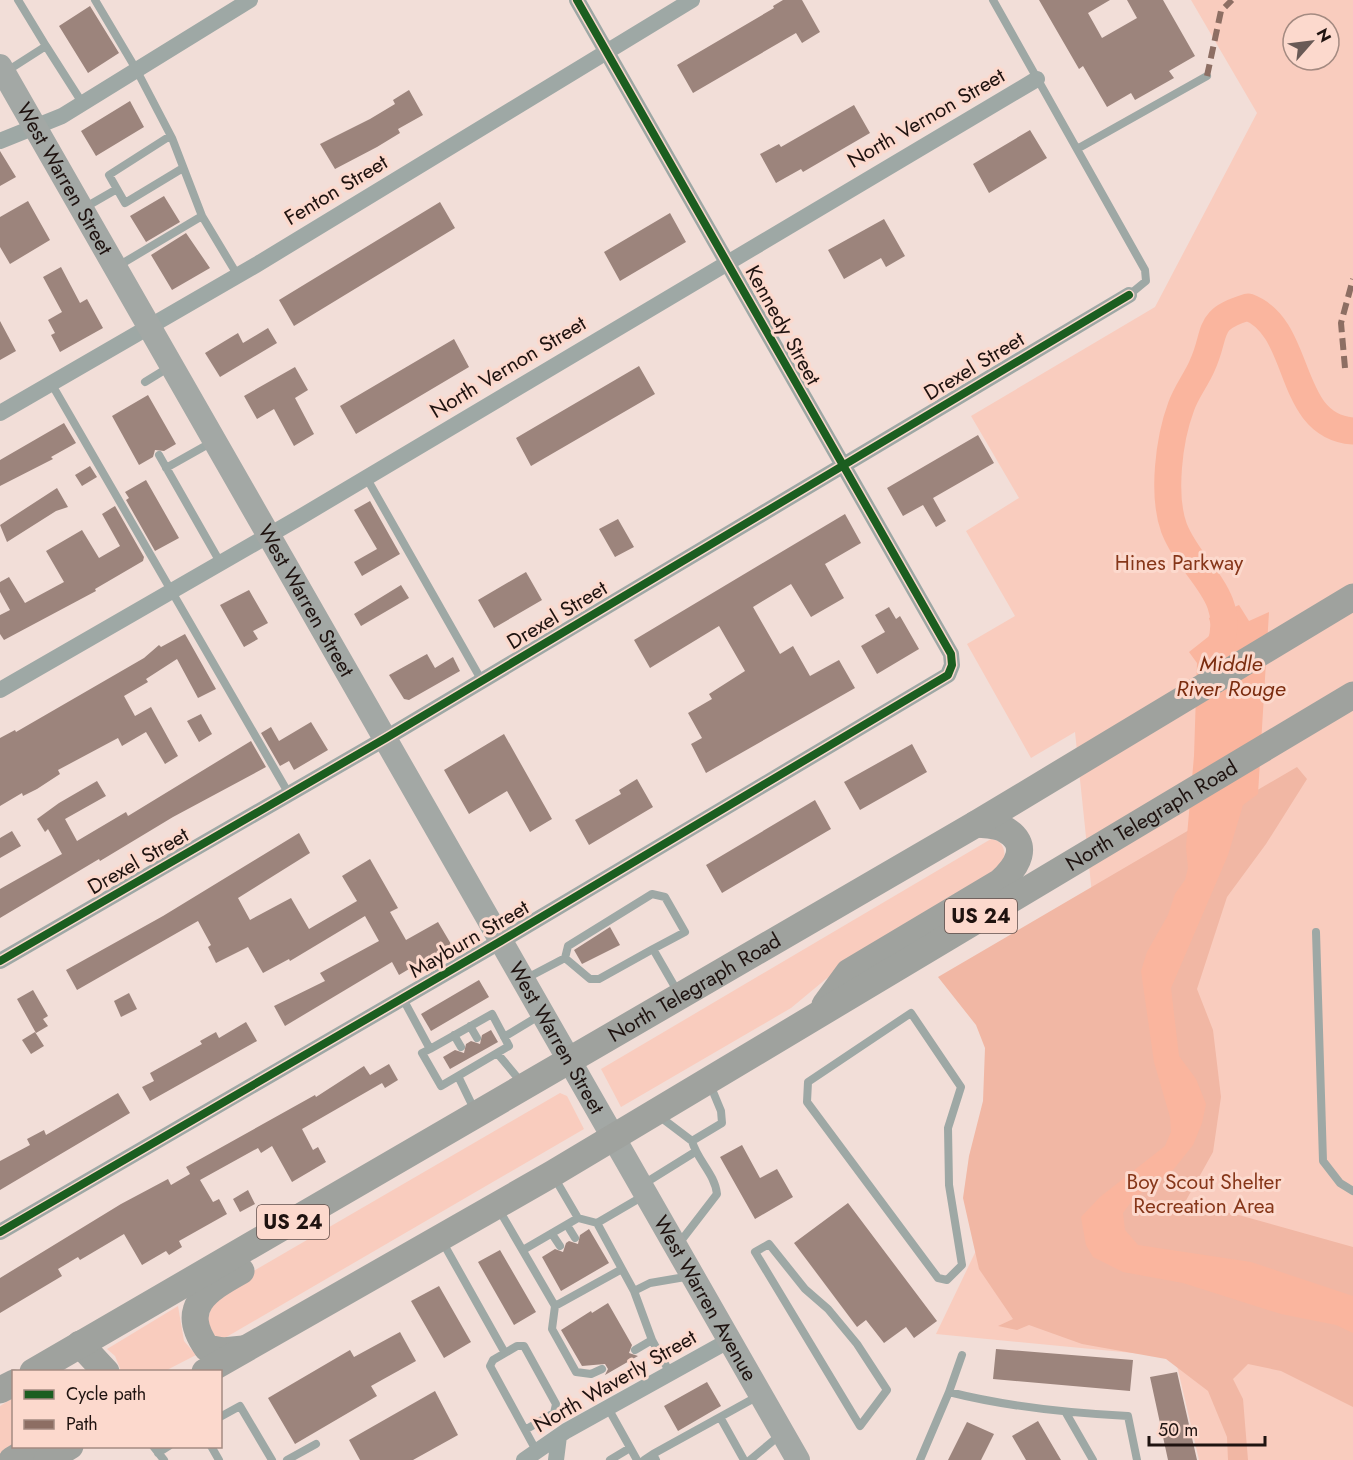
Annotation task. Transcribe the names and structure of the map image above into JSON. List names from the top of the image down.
{
  "streets": {
    "main road": [
      "West Warren Street",
      "North Telegraph Road",
      "US 24",
      "West Warren Avenue"
    ],
    "street": [
      "North Vernon Street",
      "Fenton Street",
      "Kennedy Street",
      "Drexel Street",
      "Mayburn Street",
      "North Waverly Street"
    ]
  },
  "crossings": [
    ["North Vernon Street", "West Warren Street"],
    ["North Vernon Street", "Kennedy Street"],
    ["West Warren Street", "Fenton Street"],
    ["West Warren Street", "Drexel Street"],
    ["West Warren Street", "North Telegraph Road"],
    ["West Warren Street", "Mayburn Street"],
    ["West Warren Street", "West Warren Avenue"],
    ["Fenton Street", "Kennedy Street"],
    ["Kennedy Street", "Drexel Street"],
    ["Kennedy Street", "Mayburn Street"],
    ["North Telegraph Road", "West Warren Avenue"],
    ["West Warren Avenue", "North Waverly Street"]
  ],
  "water": ["Middle River Rouge"],
  "parks": ["Hines Parkway", "Boy Scout Shelter Recreation Area"],
  "legend": ["Cycle path", "Path"],
  "scale_bar": "50 m",
  "north": "top right"
}
